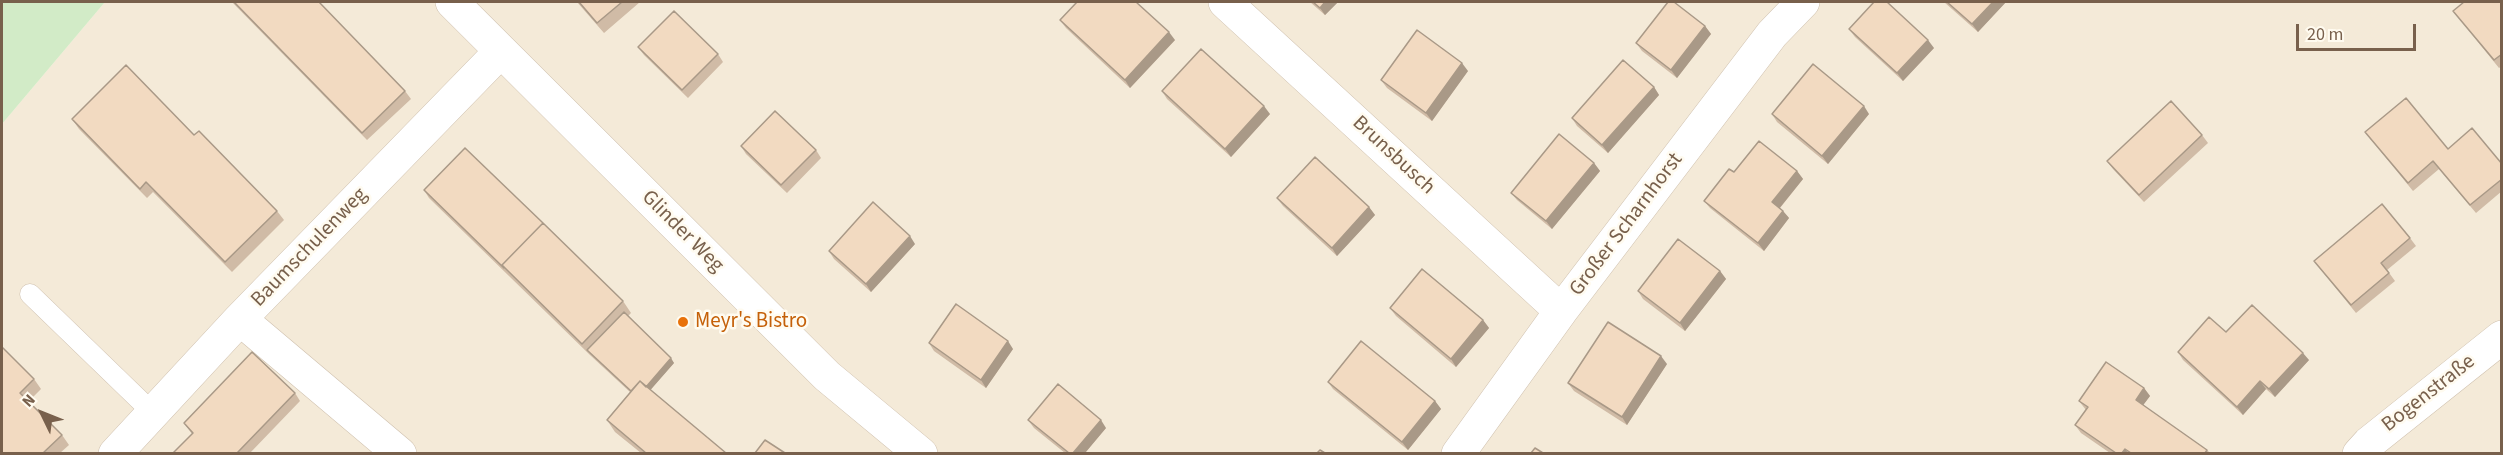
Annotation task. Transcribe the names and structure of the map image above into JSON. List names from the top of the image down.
{
  "streets": {
    "street": [
      "Brunsbusch",
      "Großer Scharnhorst",
      "Glinder Weg",
      "Baumschulenweg",
      "Bogenstraße"
    ]
  },
  "crossings": [
    ["Brunsbusch", "Großer Scharnhorst"],
    ["Glinder Weg", "Baumschulenweg"]
  ],
  "places": ["Meyr's Bistro"],
  "scale_bar": "20 m",
  "north": "top left"
}
